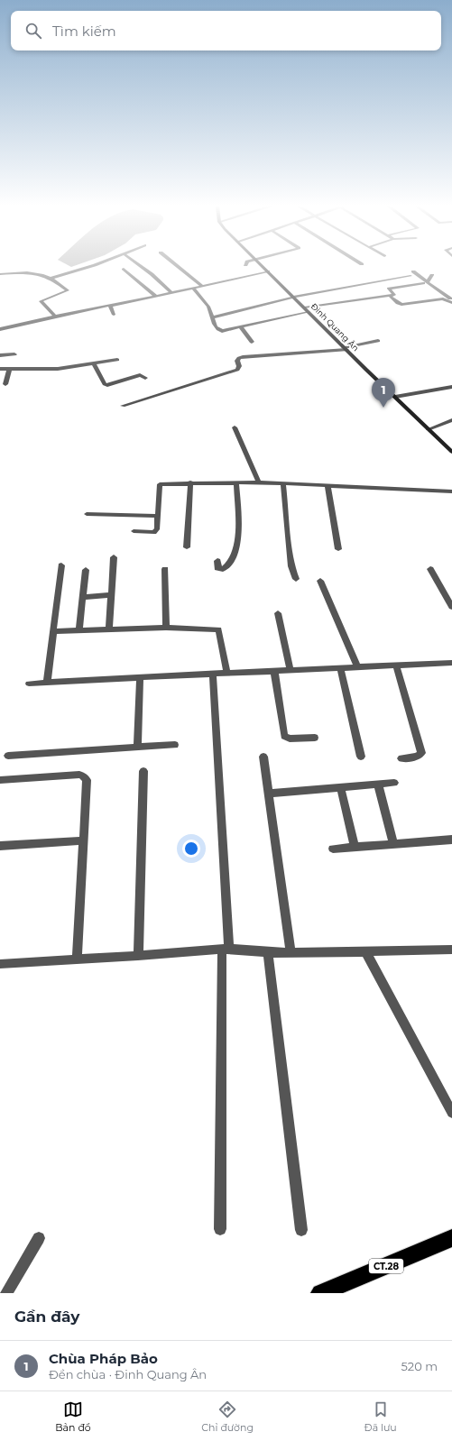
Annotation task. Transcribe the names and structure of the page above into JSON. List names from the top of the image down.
{
  "streets": {
    "highway": ["CT.28"],
    "street": ["Đinh Quang Ân"]
  },
  "page": {
    "search": "Tìm kiếm",
    "pins": "1",
    "heading": "Gần đây",
    "list": [
      {
        "mark": "1",
        "name": "Chùa Pháp Bảo",
        "note": "Đền chùa · Đinh Quang Ân",
        "value": "520 m"
      }
    ],
    "nav": ["Bản đồ", "Chỉ đường", "Đã lưu"]
  }
}
